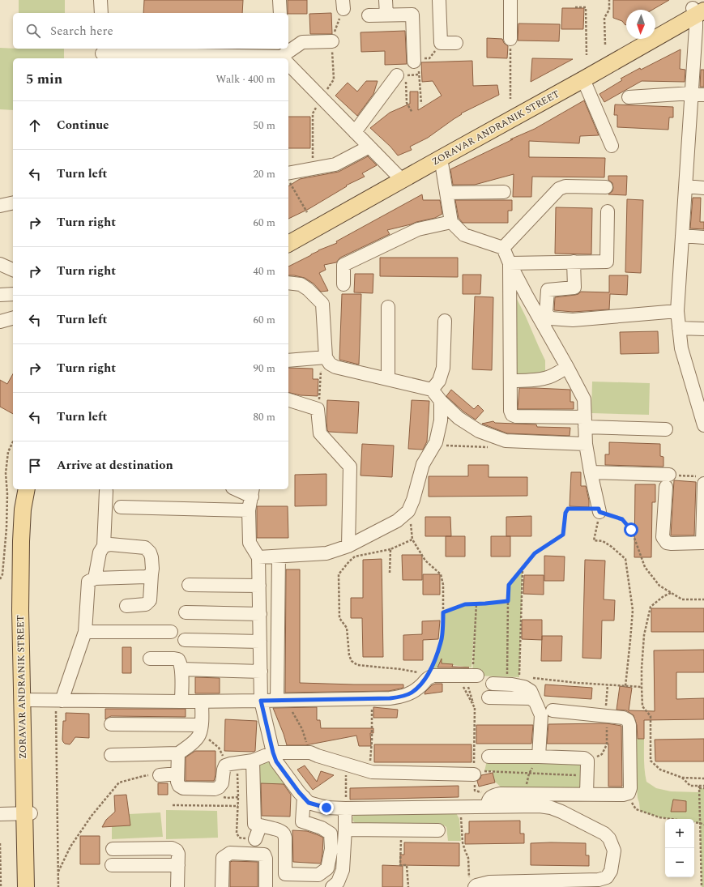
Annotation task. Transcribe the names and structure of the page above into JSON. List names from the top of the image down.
{
  "streets": {
    "main road": ["ZORAVAR ANDRANIK STREET"]
  },
  "north": "bottom",
  "page": {
    "search": "Search here",
    "heading": ["5 min", "Walk · 400 m"],
    "list": [
      ["Continue", "50 m"],
      ["Turn left", "20 m"],
      ["Turn right", "60 m"],
      ["Turn right", "40 m"],
      ["Turn left", "60 m"],
      ["Turn right", "90 m"],
      ["Turn left", "80 m"],
      "Arrive at destination"
    ],
    "map_buttons": ["+", "−"]
  }
}
